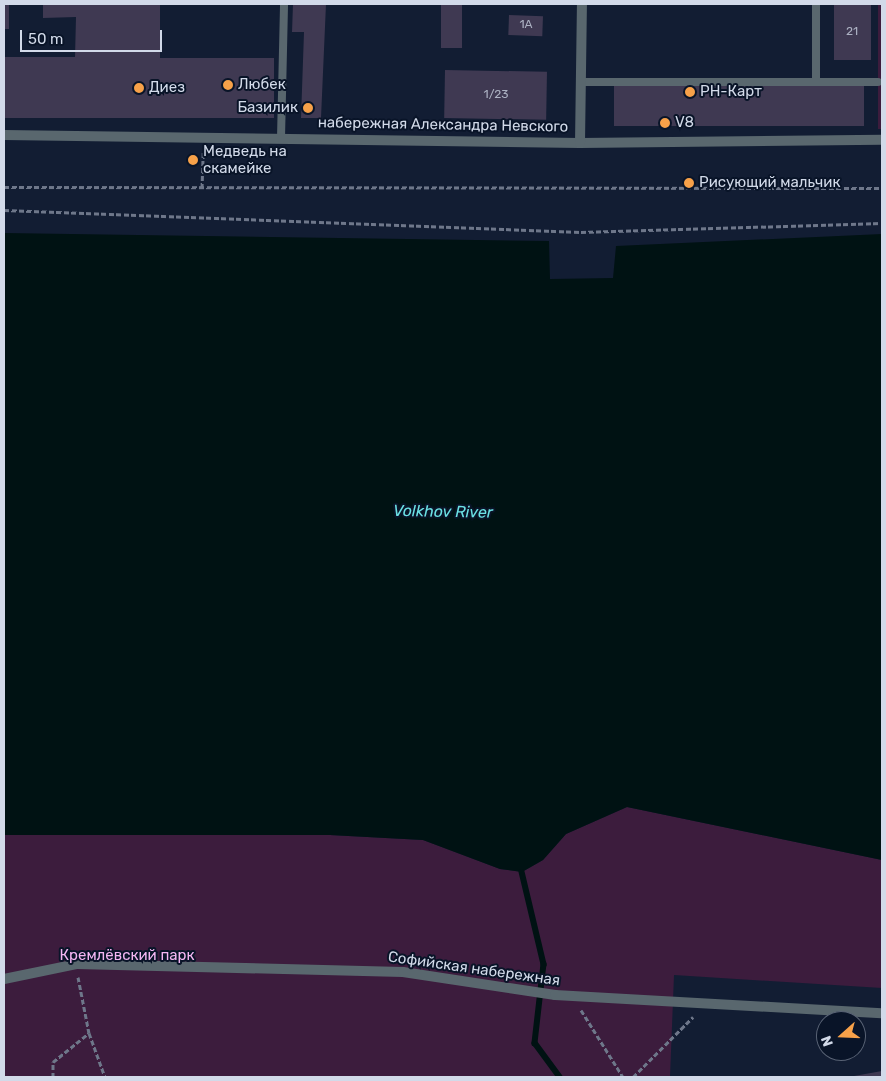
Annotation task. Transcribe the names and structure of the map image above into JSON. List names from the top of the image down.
{
  "streets": {
    "street": ["набережная Александра Невского", "Софийская набережная"]
  },
  "water": ["Volkhov River"],
  "parks": ["Кремлёвский парк"],
  "places": [
    "Любек",
    "Диез",
    "РН-Карт",
    "Базилик",
    "V8",
    "Медведь на скамейке",
    "Рисующий мальчик"
  ],
  "house_numbers": ["1А", "21", "1/23"],
  "scale_bar": "50 m",
  "north": "left"
}
